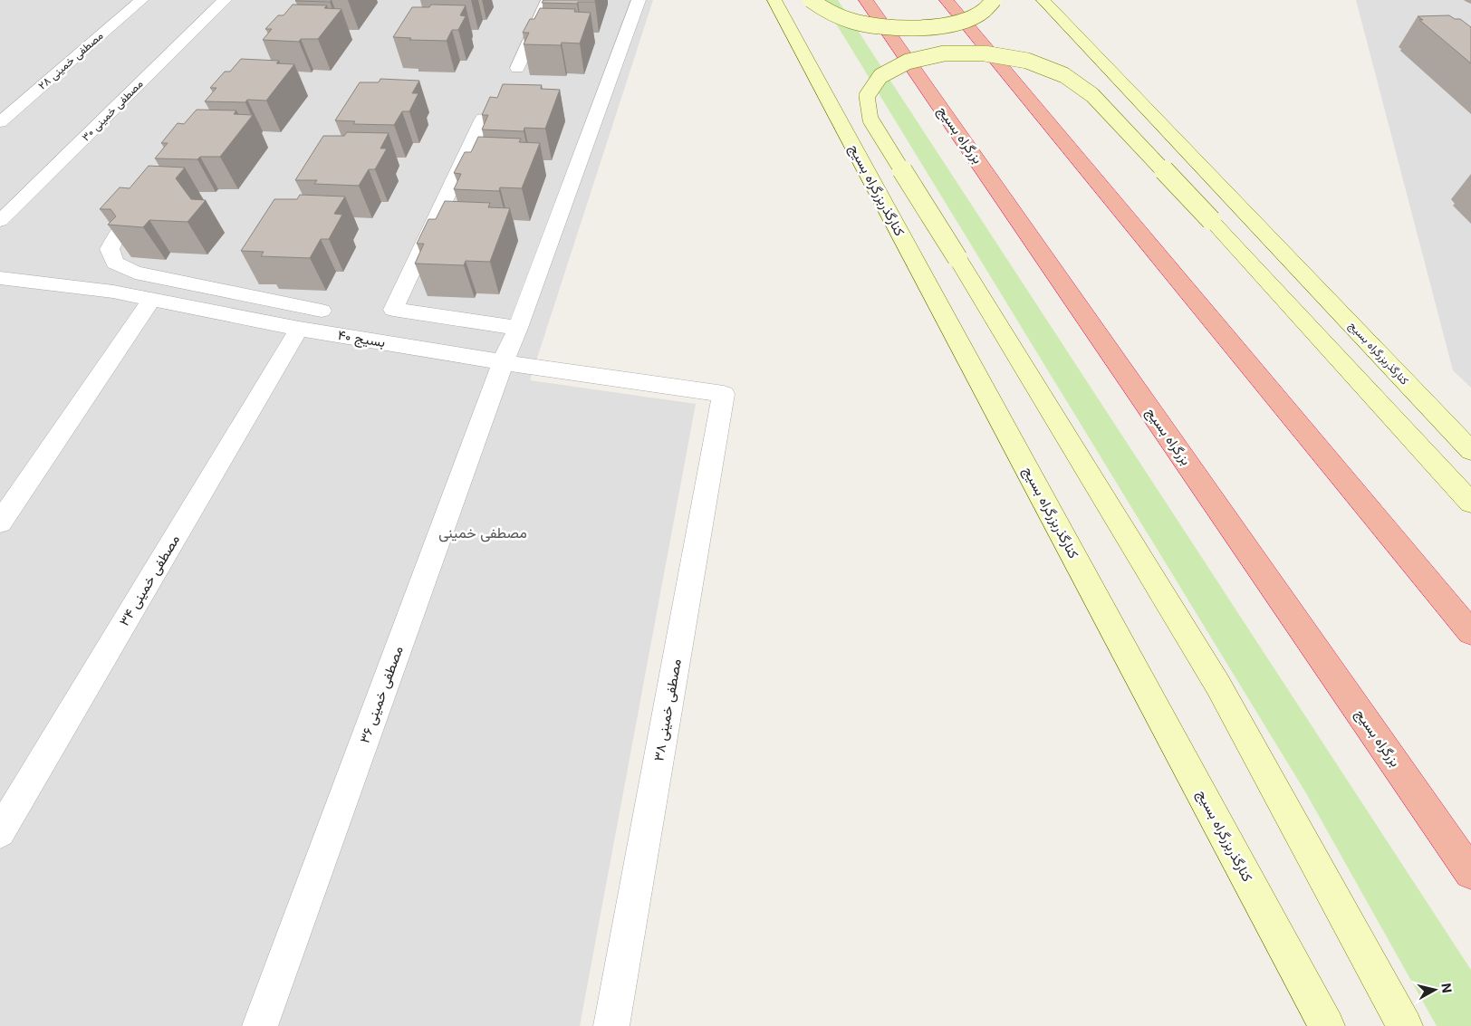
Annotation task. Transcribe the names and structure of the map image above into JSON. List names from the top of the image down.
{
  "streets": {
    "highway": ["بزرگراه بسیج"],
    "main road": ["کنارگذربزرگراه بسیج"],
    "street": [
      "مصطفی خمینی ۲۸",
      "مصطفی خمینی ۳۰",
      "بسیج ۴۰",
      "مصطفی خمینی ۳۴",
      "مصطفی خمینی ۳۶",
      "مصطفی خمینی ۳۸"
    ]
  },
  "crossings": [
    ["بسیج ۴۰", "مصطفی خمینی ۳۴"],
    ["بسیج ۴۰", "مصطفی خمینی ۳۶"],
    ["بسیج ۴۰", "مصطفی خمینی ۳۸"]
  ],
  "districts": ["مصطفی خمینی"],
  "north": "right"
}
